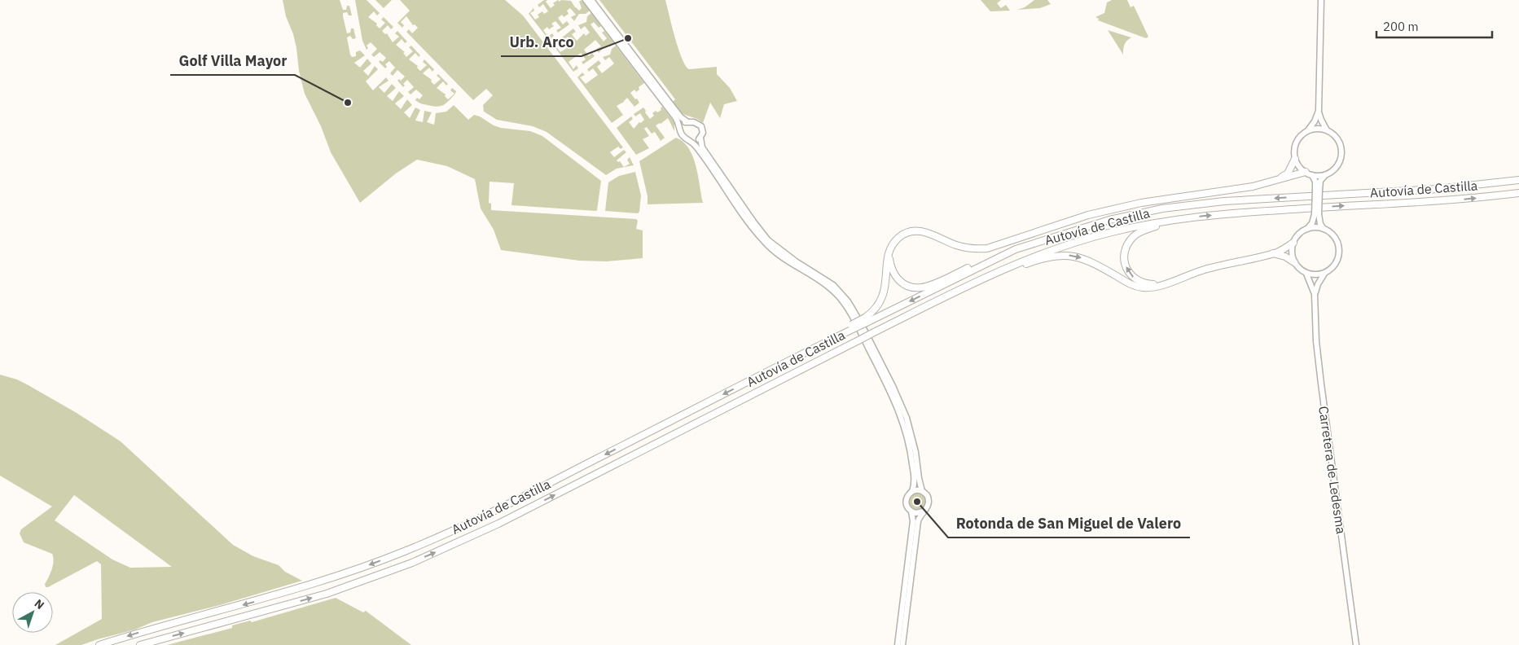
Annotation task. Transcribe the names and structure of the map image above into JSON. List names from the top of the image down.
{
  "streets": {
    "highway": ["Autovía de Castilla"],
    "main road": ["Carretera de Ledesma"]
  },
  "places": ["Urb. Arco", "Golf Villa Mayor", "Rotonda de San Miguel de Valero"],
  "scale_bar": "200 m",
  "north": "top right"
}
